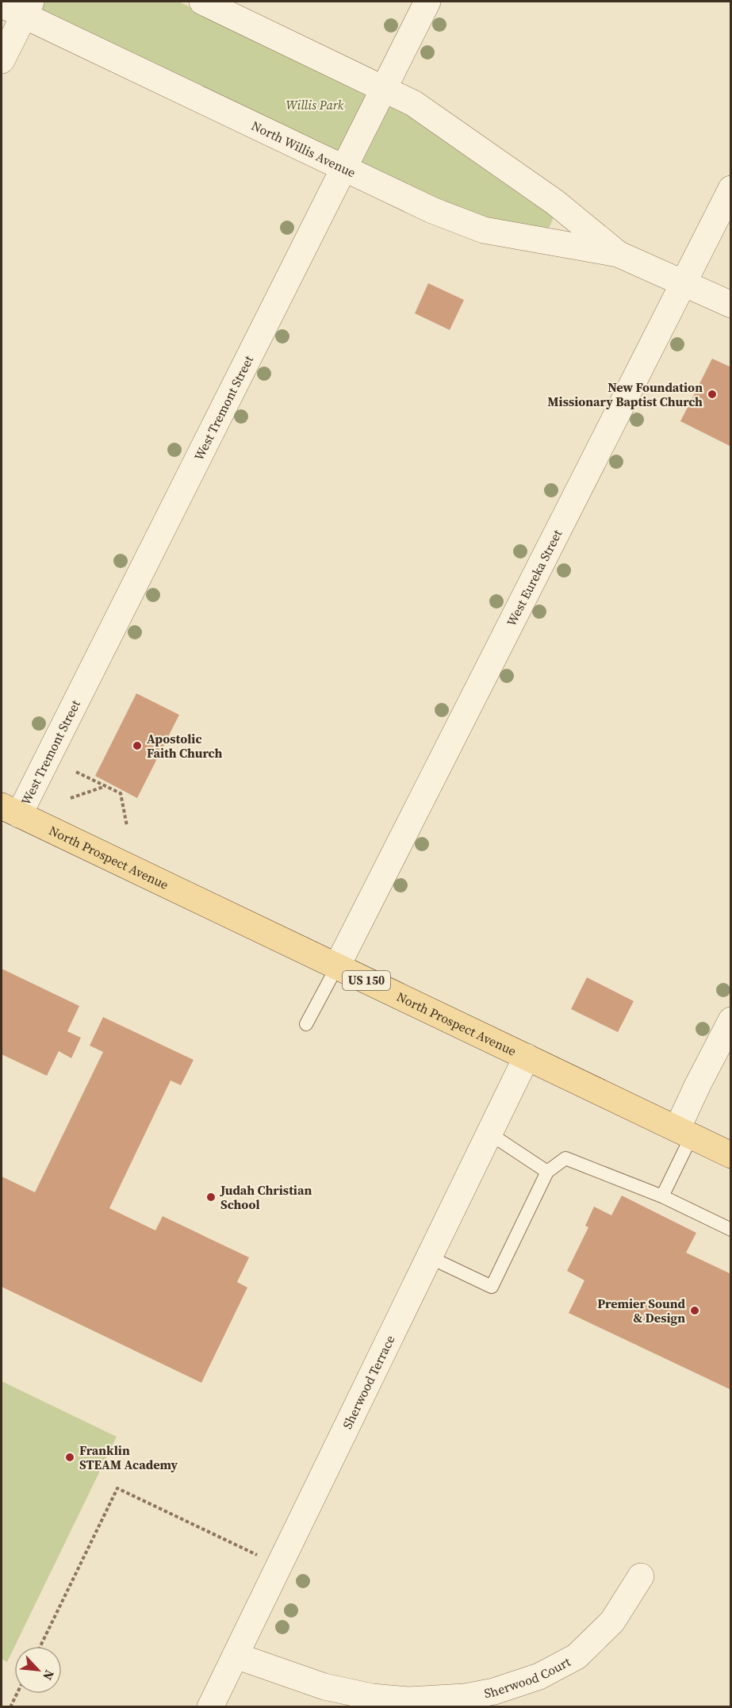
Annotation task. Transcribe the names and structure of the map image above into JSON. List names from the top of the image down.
{
  "streets": {
    "main road": ["North Prospect Avenue", "US 150"],
    "street": [
      "North Willis Avenue",
      "West Tremont Street",
      "West Eureka Street",
      "Sherwood Terrace",
      "Sherwood Court"
    ]
  },
  "crossings": [
    ["North Willis Avenue", "West Tremont Street"],
    ["North Willis Avenue", "West Eureka Street"],
    ["West Tremont Street", "North Prospect Avenue"],
    ["West Eureka Street", "North Prospect Avenue"],
    ["North Prospect Avenue", "Sherwood Terrace"],
    ["Sherwood Terrace", "Sherwood Court"]
  ],
  "parks": ["Willis Park"],
  "places": [
    "New Foundation Missionary Baptist Church",
    "Apostolic Faith Church",
    "Judah Christian School",
    "Premier Sound & Design",
    "Franklin STEAM Academy"
  ],
  "north": "bottom right"
}
